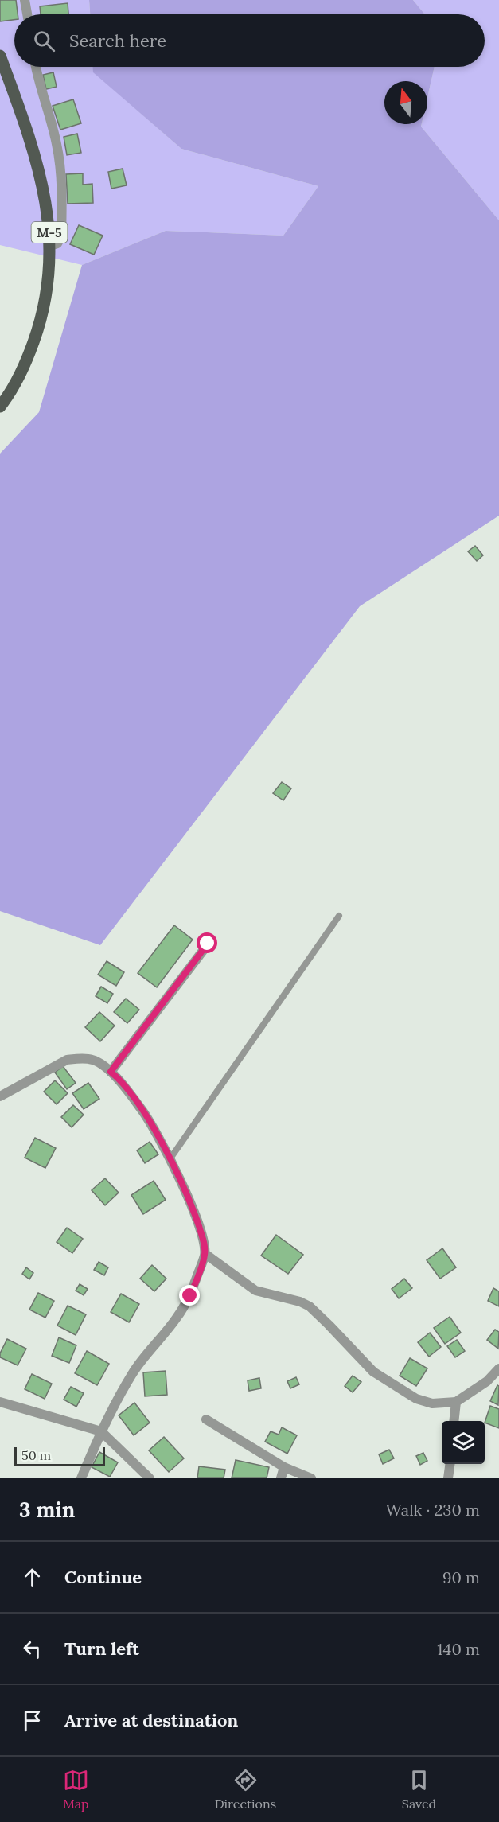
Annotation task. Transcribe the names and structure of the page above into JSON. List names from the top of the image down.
{
  "streets": {
    "main road": ["M-5"]
  },
  "scale_bar": "50 m",
  "north": "top",
  "page": {
    "search": "Search here",
    "scale": "50 m",
    "heading": ["3 min", "Walk · 230 m"],
    "list": [
      ["Continue", "90 m"],
      ["Turn left", "140 m"],
      "Arrive at destination"
    ],
    "nav": ["Map", "Directions", "Saved"]
  }
}
